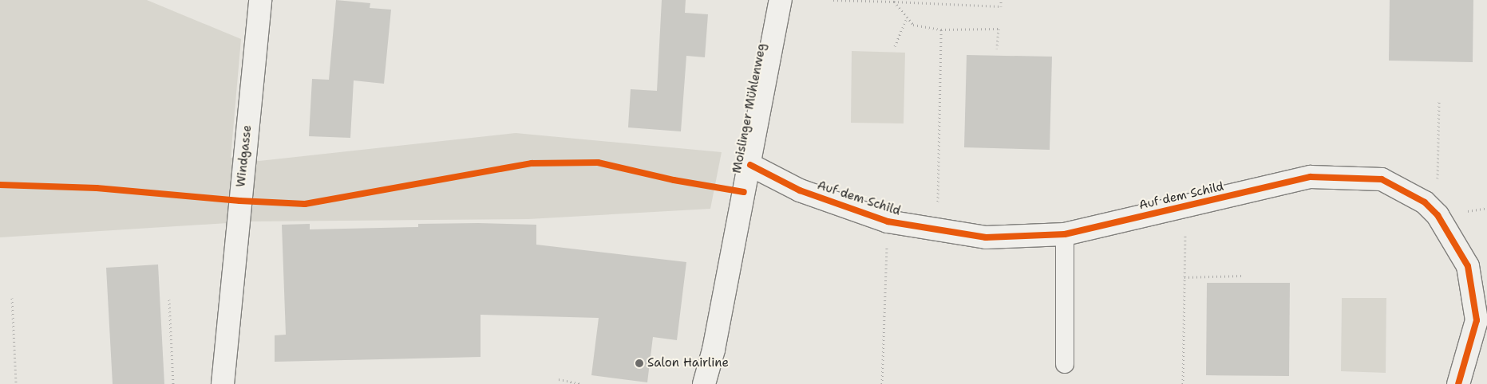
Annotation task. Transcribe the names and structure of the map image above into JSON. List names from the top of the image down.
{
  "streets": {
    "street": ["Moislinger Mühlenweg", "Windgasse", "Auf dem Schild"]
  },
  "crossings": [
    ["Moislinger Mühlenweg", "Auf dem Schild"]
  ],
  "places": ["Salon Hairline"]
}
